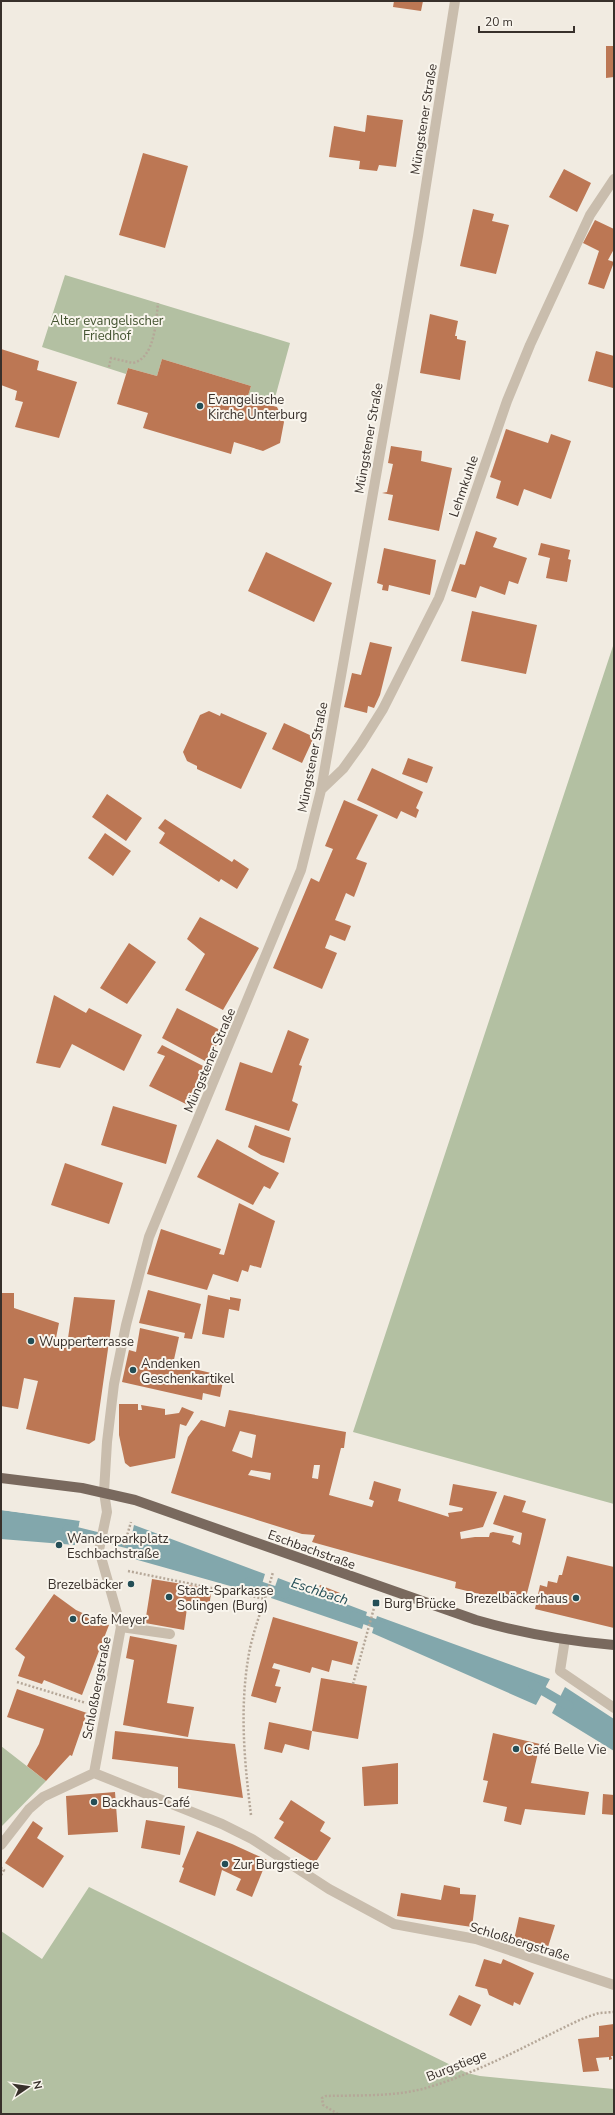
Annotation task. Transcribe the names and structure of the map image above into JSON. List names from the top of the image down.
{
  "streets": {
    "main road": ["Eschbachstraße"],
    "street": ["Müngstener Straße", "Lehmkuhle", "Schloßbergstraße"],
    "path": ["Burgstiege"]
  },
  "crossings": [
    ["Müngstener Straße", "Lehmkuhle"],
    ["Müngstener Straße", "Eschbachstraße"],
    ["Müngstener Straße", "Schloßbergstraße"],
    ["Eschbachstraße", "Schloßbergstraße"]
  ],
  "water": ["Eschbach"],
  "parks": ["Alter evangelischer Friedhof"],
  "places": {
    "other": [
      "Evangelische Kirche Unterburg",
      "Wupperterrasse",
      "Andenken Geschenkartikel",
      "Wanderparkplatz Eschbachstraße",
      "Brezelbäcker",
      "Stadt-Sparkasse Solingen (Burg)",
      "Brezelbäckerhaus",
      "Cafe Meyer",
      "Café Belle Vie",
      "Backhaus-Café",
      "Zur Burgstiege"
    ],
    "transit": ["Burg Brücke"]
  },
  "scale_bar": "20 m",
  "north": "right"
}
